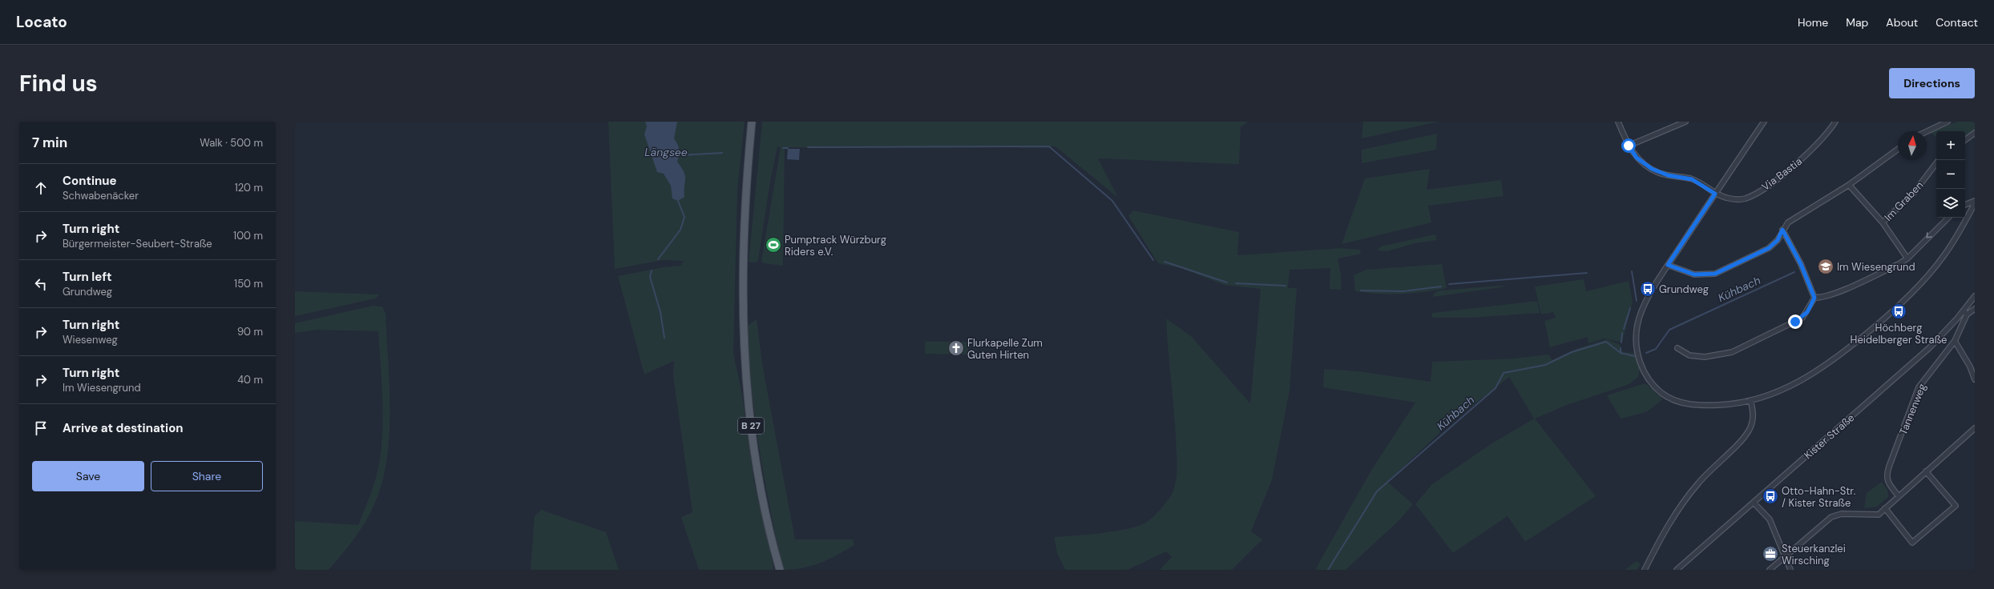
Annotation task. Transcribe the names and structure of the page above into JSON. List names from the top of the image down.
{
  "streets": {
    "main road": ["B 27"],
    "street": [
      "Via Bastia",
      "Im Graben",
      "Tannenweg",
      "Kister Straße"
    ]
  },
  "water": ["Längsee", "Kühbach"],
  "places": {
    "sports": ["Pumptrack Würzburg Riders e.V."],
    "school or university": ["Im Wiesengrund"],
    "bus stop": ["Grundweg", "Höchberg Heidelberger Straße", "Otto-Hahn-Str. / Kister Straße"],
    "church": ["Flurkapelle Zum Guten Hirten"],
    "office": ["Steuerkanzlei Wirsching"]
  },
  "north": "top",
  "page": {
    "header": "Locato",
    "nav": [
      "Home",
      "Map",
      "About",
      "Contact"
    ],
    "buttons": [
      "Directions",
      ["Save", "Share"]
    ],
    "title": "Find us",
    "heading": ["7 min", "Walk · 500 m"],
    "map_buttons": ["+", "−"],
    "list": [
      ["Continue", "Schwabenäcker", "120 m"],
      ["Turn right", "Bürgermeister-Seubert-Straße", "100 m"],
      ["Turn left", "Grundweg", "150 m"],
      ["Turn right", "Wiesenweg", "90 m"],
      ["Turn right", "Im Wiesengrund", "40 m"],
      "Arrive at destination"
    ]
  }
}
